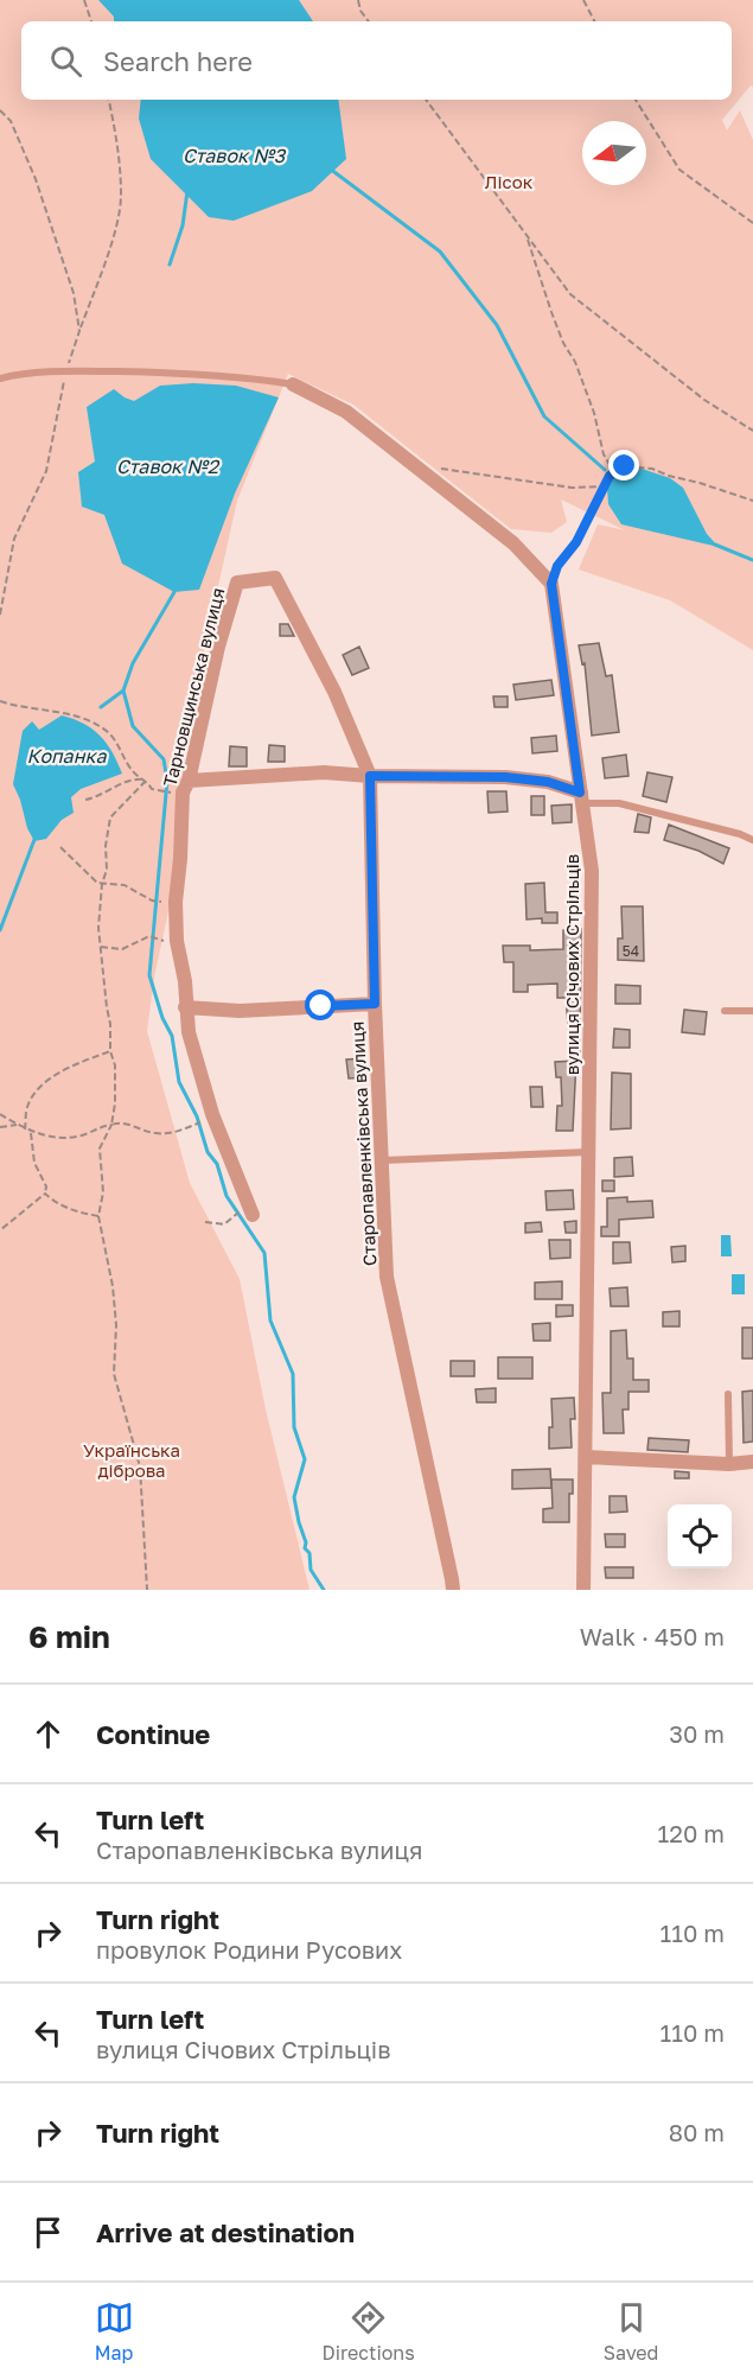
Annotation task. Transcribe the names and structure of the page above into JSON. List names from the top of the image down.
{
  "streets": {
    "street": ["Тарновщинська вулиця", "вулиця Січових Стрільців", "Старопавленківська вулиця"]
  },
  "crossings": [
    ["Тарновщинська вулиця", "Старопавленківська вулиця"]
  ],
  "water": ["Ставок №3", "Ставок №2", "Копанка"],
  "parks": ["Лісок", "Українська діброва"],
  "house_numbers": ["54"],
  "north": "left",
  "page": {
    "search": "Search here",
    "heading": ["6 min", "Walk · 450 m"],
    "list": [
      ["Continue", "30 m"],
      ["Turn left", "Старопавленківська вулиця", "120 m"],
      ["Turn right", "провулок Родини Русових", "110 m"],
      ["Turn left", "вулиця Січових Стрільців", "110 m"],
      ["Turn right", "80 m"],
      "Arrive at destination"
    ],
    "nav": ["Map", "Directions", "Saved"]
  }
}
